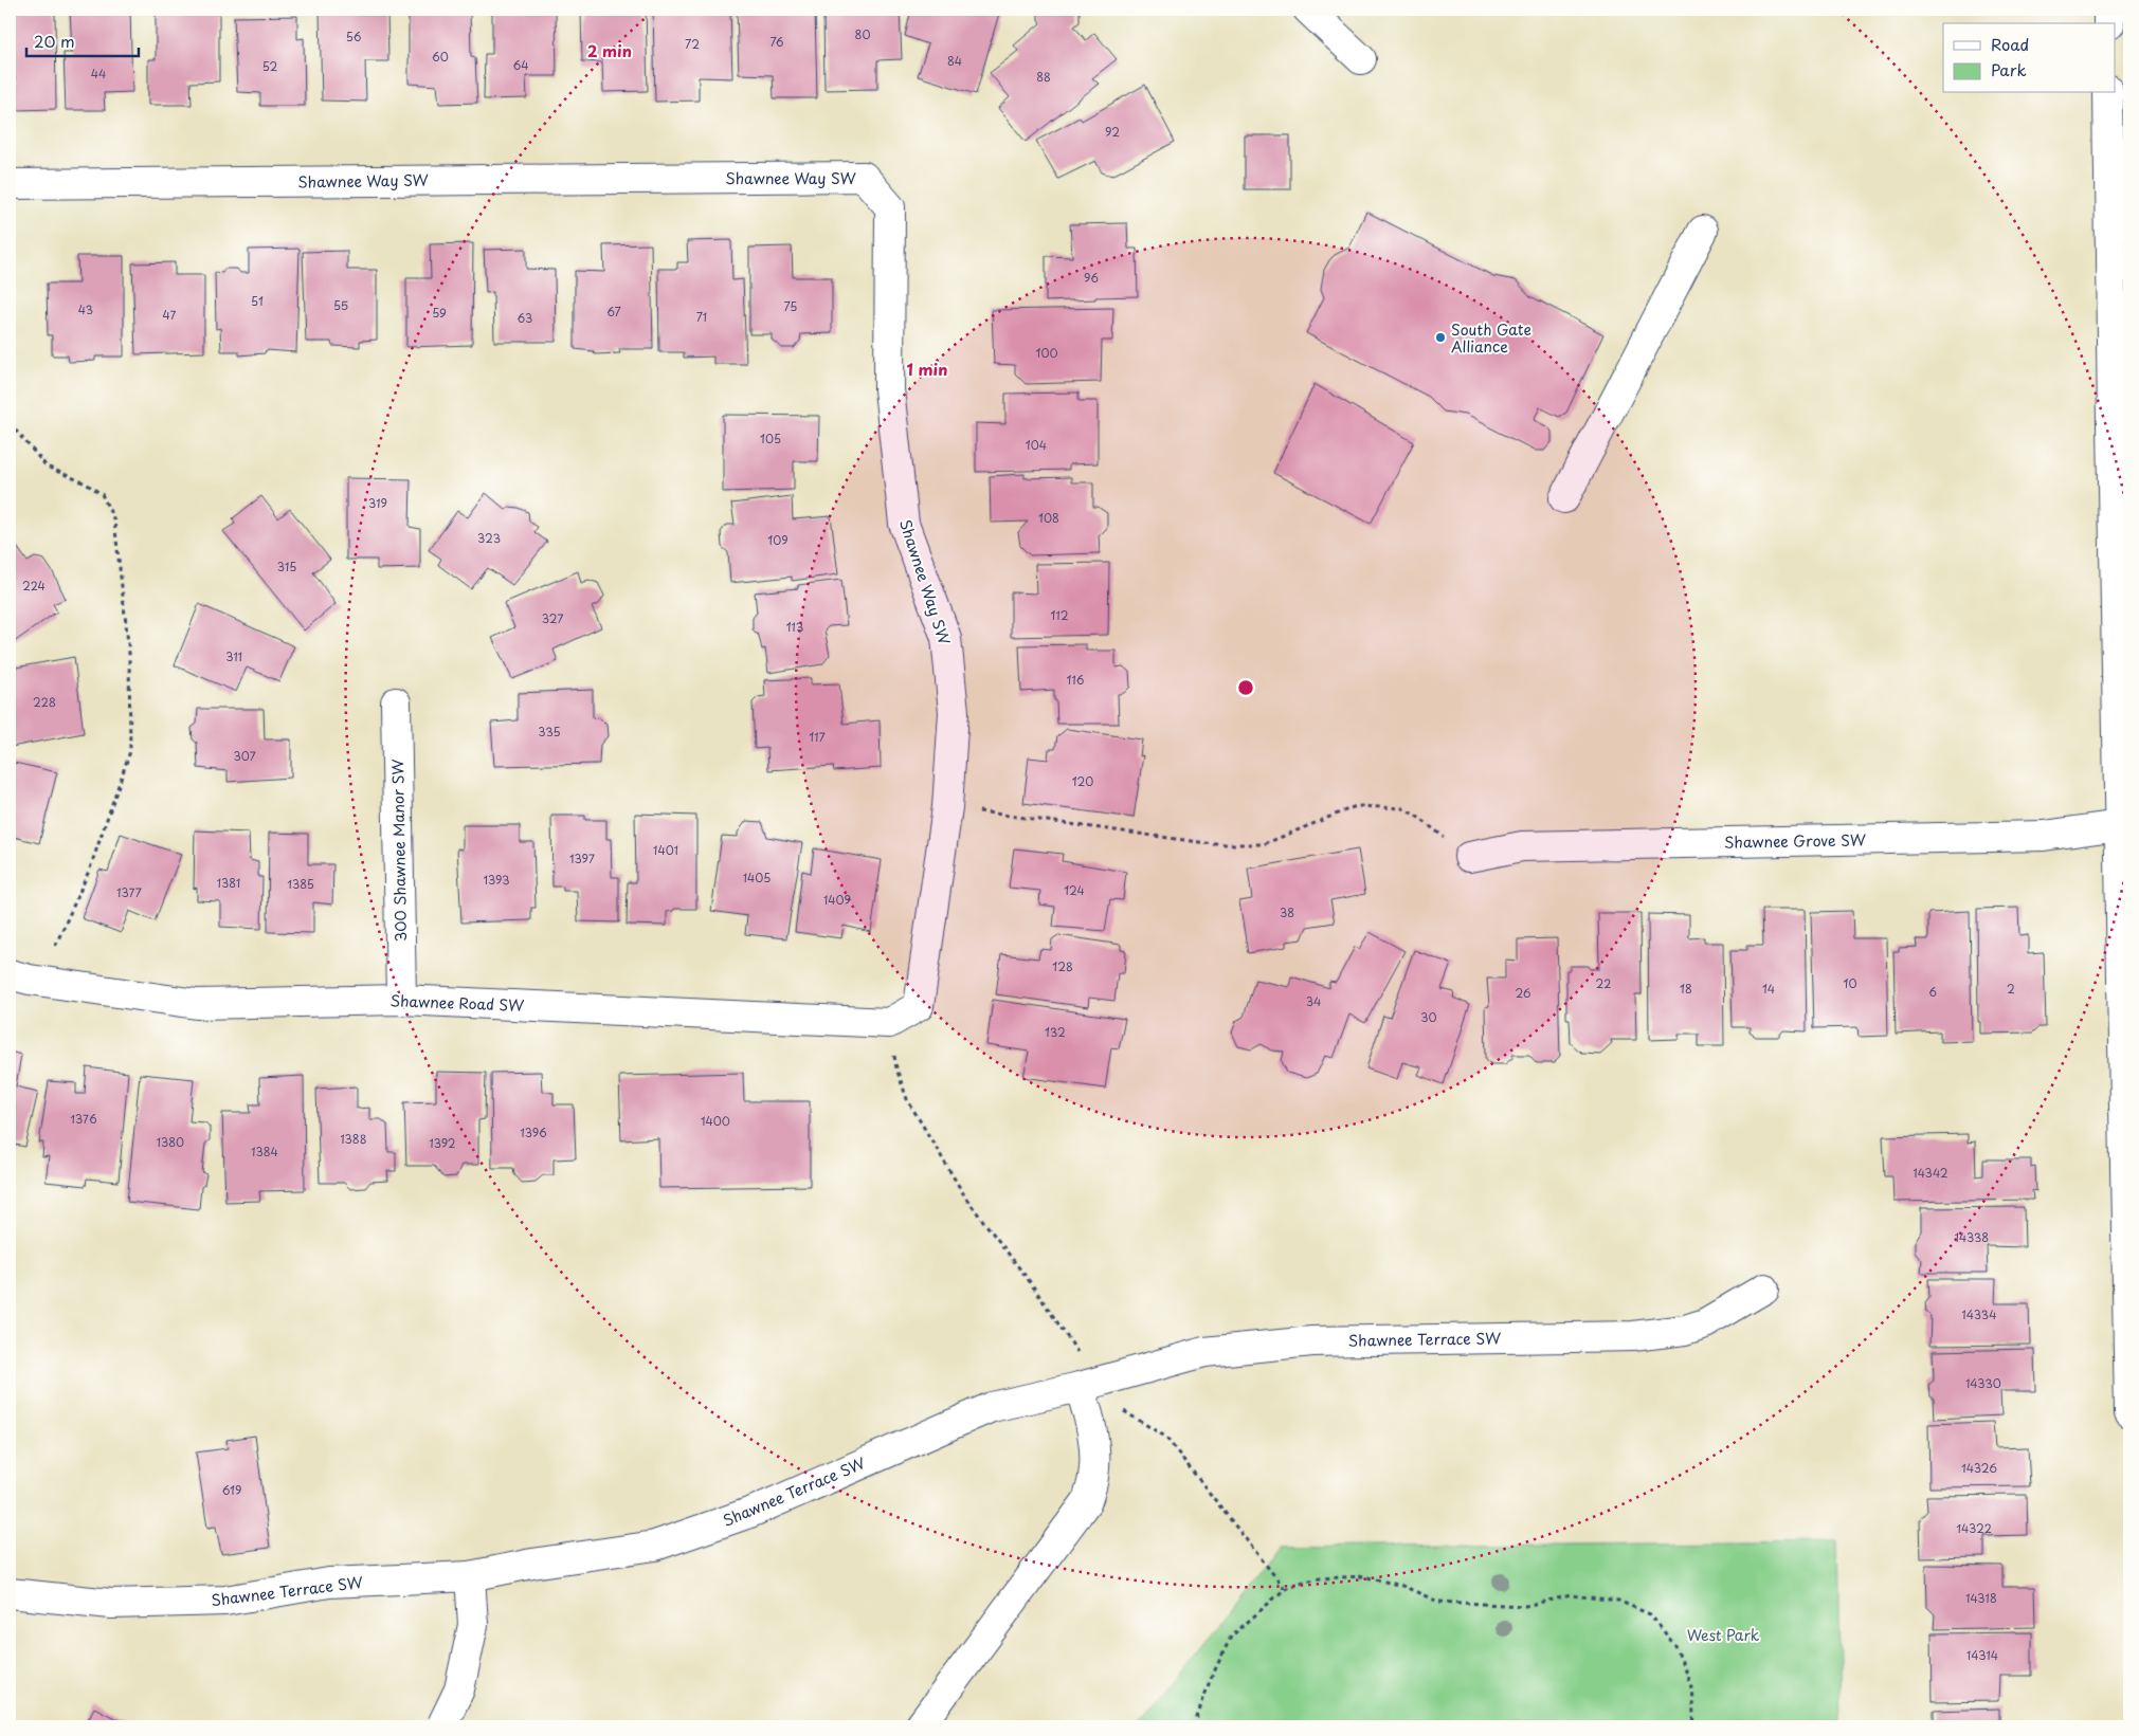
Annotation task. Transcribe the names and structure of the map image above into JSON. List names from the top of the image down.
{
  "streets": {
    "street": [
      "Shawnee Way SW",
      "Shawnee Grove SW",
      "300 Shawnee Manor SW",
      "Shawnee Road SW",
      "Shawnee Terrace SW"
    ]
  },
  "crossings": [
    ["Shawnee Way SW", "Shawnee Road SW"],
    ["300 Shawnee Manor SW", "Shawnee Road SW"]
  ],
  "parks": ["West Park"],
  "places": ["South Gate Alliance"],
  "house_numbers": [
    "80",
    "56",
    "76",
    "72",
    "60",
    "84",
    "64",
    "52",
    "44",
    "88",
    "92",
    "96",
    "51",
    "55",
    "75",
    "43",
    "67",
    "59",
    "47",
    "71",
    "63",
    "100",
    "105",
    "104",
    "319",
    "108",
    "323",
    "109",
    "315",
    "224",
    "112",
    "327",
    "113",
    "311",
    "116",
    "228",
    "335",
    "117",
    "307",
    "120",
    "1401",
    "1397",
    "1405",
    "1393",
    "1381",
    "1385",
    "124",
    "1377",
    "1409",
    "38",
    "128",
    "22",
    "10",
    "18",
    "14",
    "2",
    "6",
    "26",
    "34",
    "30",
    "132",
    "1376",
    "1400",
    "1396",
    "1388",
    "1380",
    "1392",
    "1384",
    "14342",
    "14338",
    "14334",
    "14330",
    "14326",
    "619",
    "14322",
    "14318",
    "14314"
  ],
  "legend": ["Road", "Park"],
  "scale_bar": "20 m",
  "rings": ["2 min", "1 min"]
}
